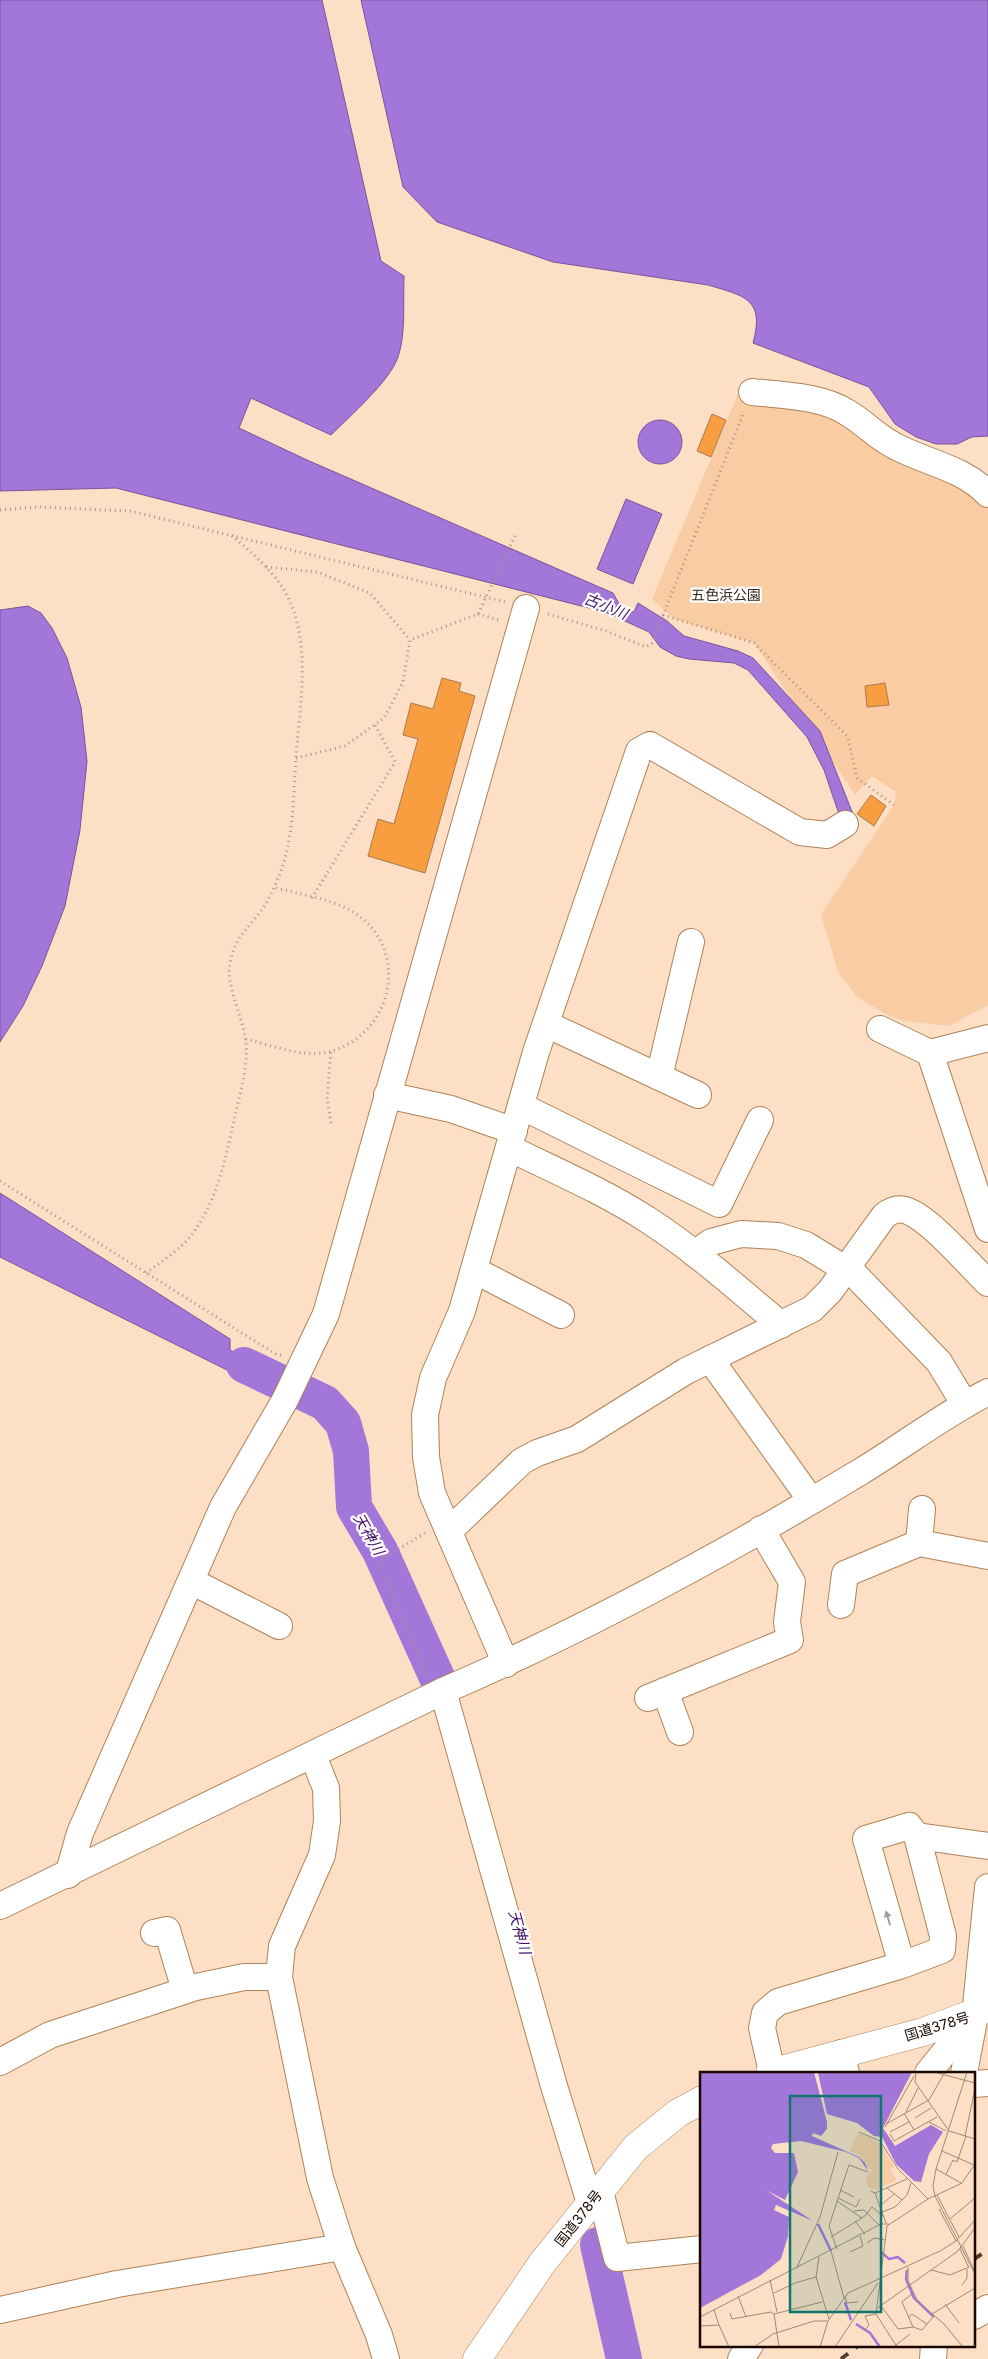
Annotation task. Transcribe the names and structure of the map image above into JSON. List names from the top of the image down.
{
  "streets": {
    "highway": ["国道378号"]
  },
  "water": ["古小川", "天神川"],
  "parks": ["五色浜公園"]
}
